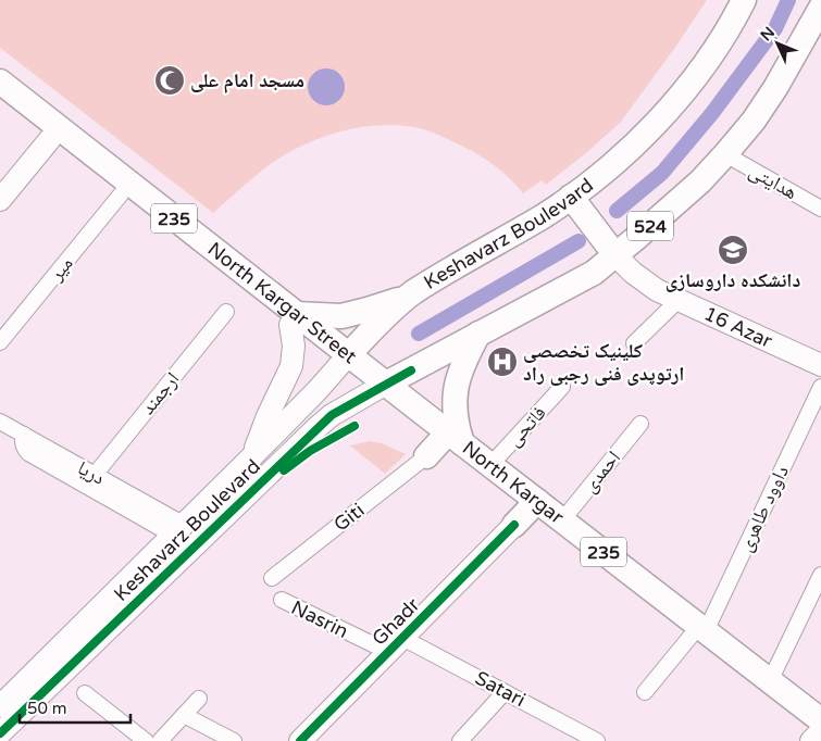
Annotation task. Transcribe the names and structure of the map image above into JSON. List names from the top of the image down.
{
  "streets": {
    "main road": [
      "235",
      "524",
      "Keshavarz Boulevard",
      "North Kargar Street",
      "16 Azar",
      "North Kargar",
      "Ghadr"
    ],
    "street": [
      "هدایتی",
      "میر",
      "ارجمند",
      "فاتحی",
      "احمدی",
      "دریا",
      "داوود طاهری",
      "Giti",
      "Nasrin",
      "Satari"
    ]
  },
  "crossings": [
    ["هدایتی", "Keshavarz Boulevard"],
    ["Keshavarz Boulevard", "North Kargar Street"],
    ["Keshavarz Boulevard", "16 Azar"],
    ["Keshavarz Boulevard", "دریا"],
    ["Keshavarz Boulevard", "North Kargar"],
    ["میر", "North Kargar Street"],
    ["North Kargar Street", "North Kargar"],
    ["ارجمند", "دریا"],
    ["فاتحی", "North Kargar"],
    ["احمدی", "North Kargar"],
    ["North Kargar", "داوود طاهری"],
    ["Nasrin", "Ghadr"],
    ["Nasrin", "Satari"],
    ["Ghadr", "Satari"]
  ],
  "places": {
    "mosque": ["مسجد امام علی"],
    "school or university": ["دانشکده داروسازی"],
    "hospital": ["کلینیک تخصصی ارتوپدی فنی رجبی راد"]
  },
  "scale_bar": "50 m",
  "north": "top left"
}
